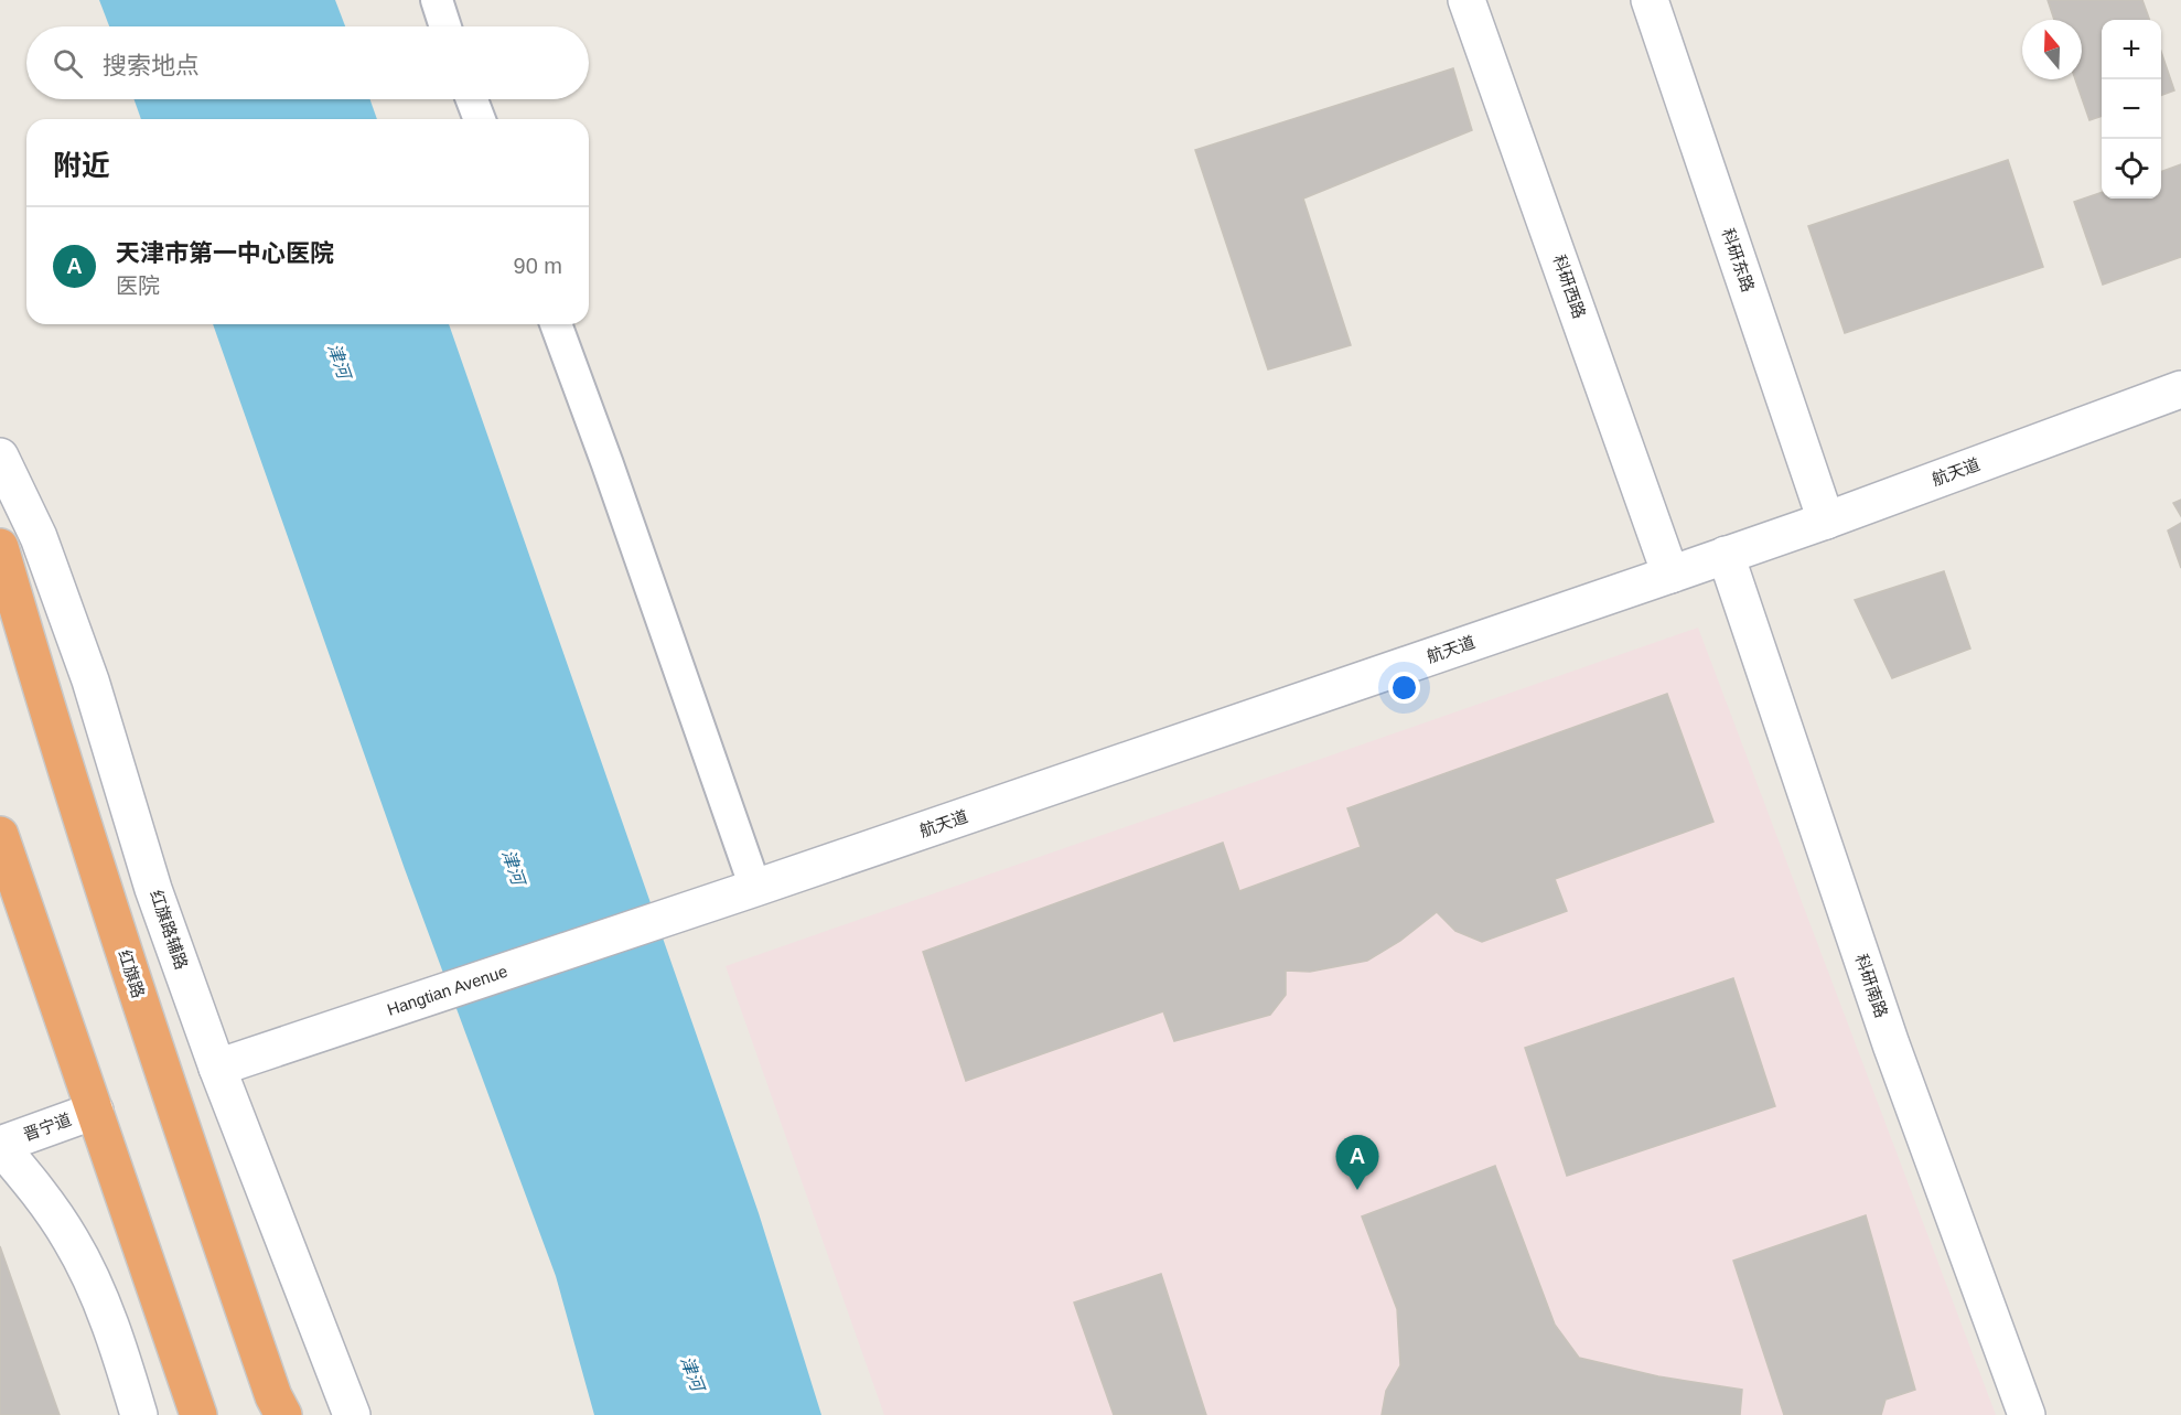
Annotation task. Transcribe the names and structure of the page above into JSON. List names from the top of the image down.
{
  "streets": {
    "highway": ["红旗路"],
    "street": [
      "科研东路",
      "科研西路",
      "航天道",
      "红旗路辅路",
      "科研南路",
      "Hangtian Avenue",
      "晋宁道"
    ]
  },
  "crossings": [
    ["科研东路", "航天道"],
    ["科研西路", "航天道"],
    ["航天道", "科研南路"],
    ["航天道", "Hangtian Avenue"],
    ["红旗路辅路", "Hangtian Avenue"]
  ],
  "water": ["津河"],
  "north": "top",
  "page": {
    "map_buttons": ["+", "−"],
    "search": "搜索地点",
    "heading": "附近",
    "list": [
      {
        "mark": "A",
        "name": "天津市第一中心医院",
        "note": "医院",
        "value": "90 m"
      }
    ],
    "pins": "A"
  }
}
